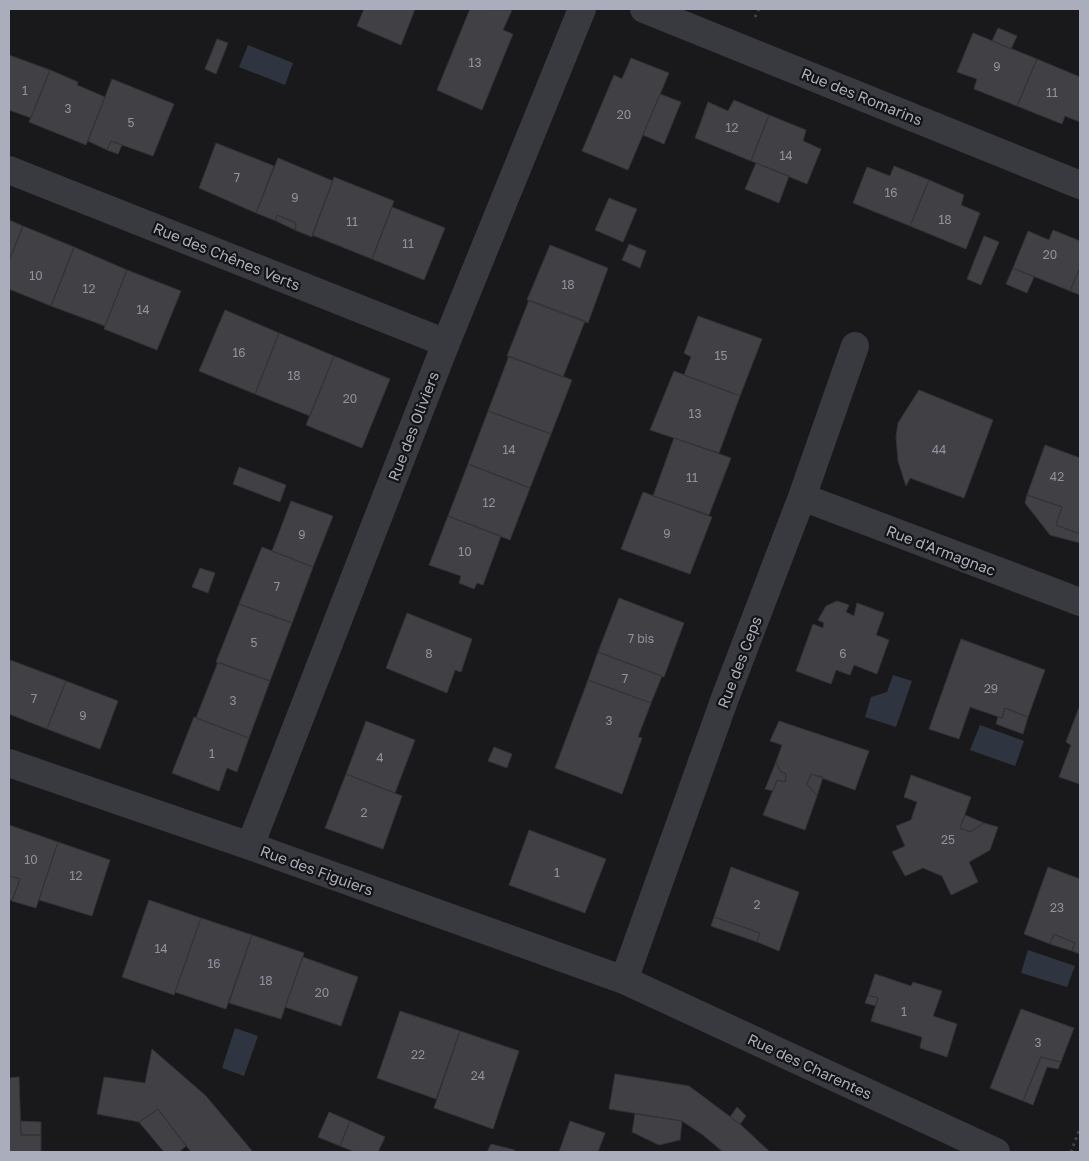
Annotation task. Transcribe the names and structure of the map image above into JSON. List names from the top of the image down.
{
  "streets": {
    "street": [
      "Rue des Romarins",
      "Rue des Chênes Verts",
      "Rue des Oliviers",
      "Rue d'Armagnac",
      "Rue des Ceps",
      "Rue des Figuiers",
      "Rue des Charentes"
    ]
  },
  "crossings": [
    ["Rue des Chênes Verts", "Rue des Oliviers"],
    ["Rue des Oliviers", "Rue des Figuiers"],
    ["Rue d'Armagnac", "Rue des Ceps"],
    ["Rue des Ceps", "Rue des Figuiers"],
    ["Rue des Ceps", "Rue des Charentes"],
    ["Rue des Figuiers", "Rue des Charentes"]
  ],
  "house_numbers": [
    "13",
    "9",
    "1",
    "11",
    "3",
    "20",
    "5",
    "12",
    "14",
    "7",
    "16",
    "9",
    "18",
    "11",
    "11",
    "20",
    "10",
    "18",
    "12",
    "14",
    "16",
    "15",
    "18",
    "20",
    "13",
    "14",
    "44",
    "42",
    "11",
    "12",
    "9",
    "9",
    "10",
    "7",
    "7 bis",
    "5",
    "8",
    "6",
    "7",
    "29",
    "7",
    "3",
    "9",
    "3",
    "1",
    "4",
    "2",
    "25",
    "10",
    "1",
    "12",
    "2",
    "23",
    "14",
    "16",
    "18",
    "20",
    "1",
    "3",
    "22",
    "24"
  ]
}
